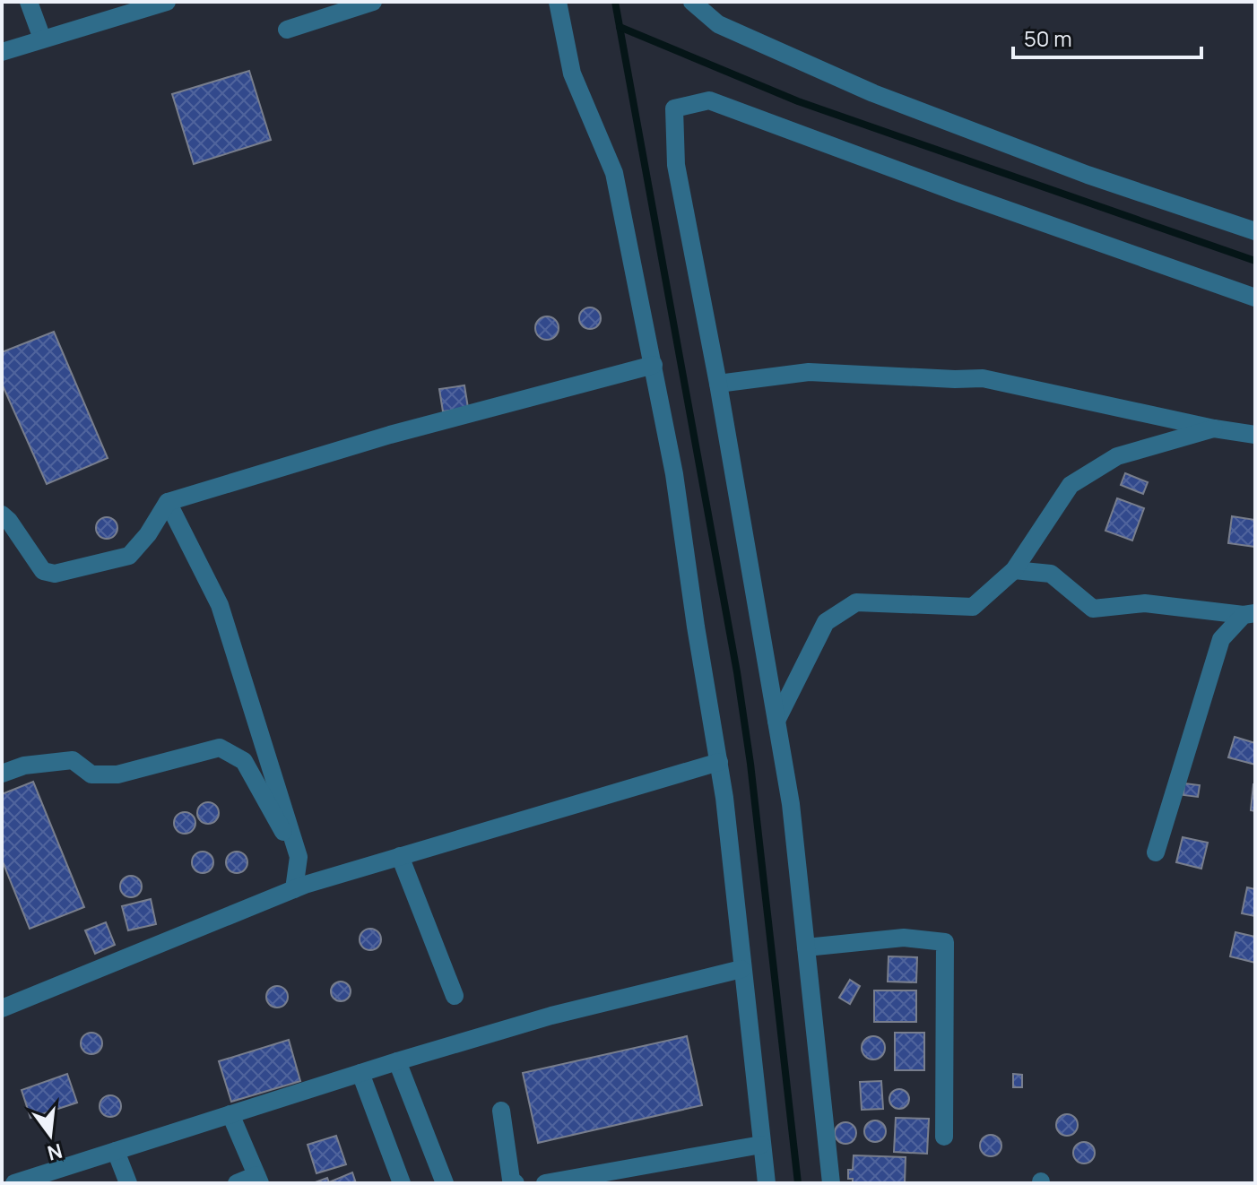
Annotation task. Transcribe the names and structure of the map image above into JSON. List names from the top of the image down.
{
  "scale_bar": "50 m",
  "north": "bottom"
}
